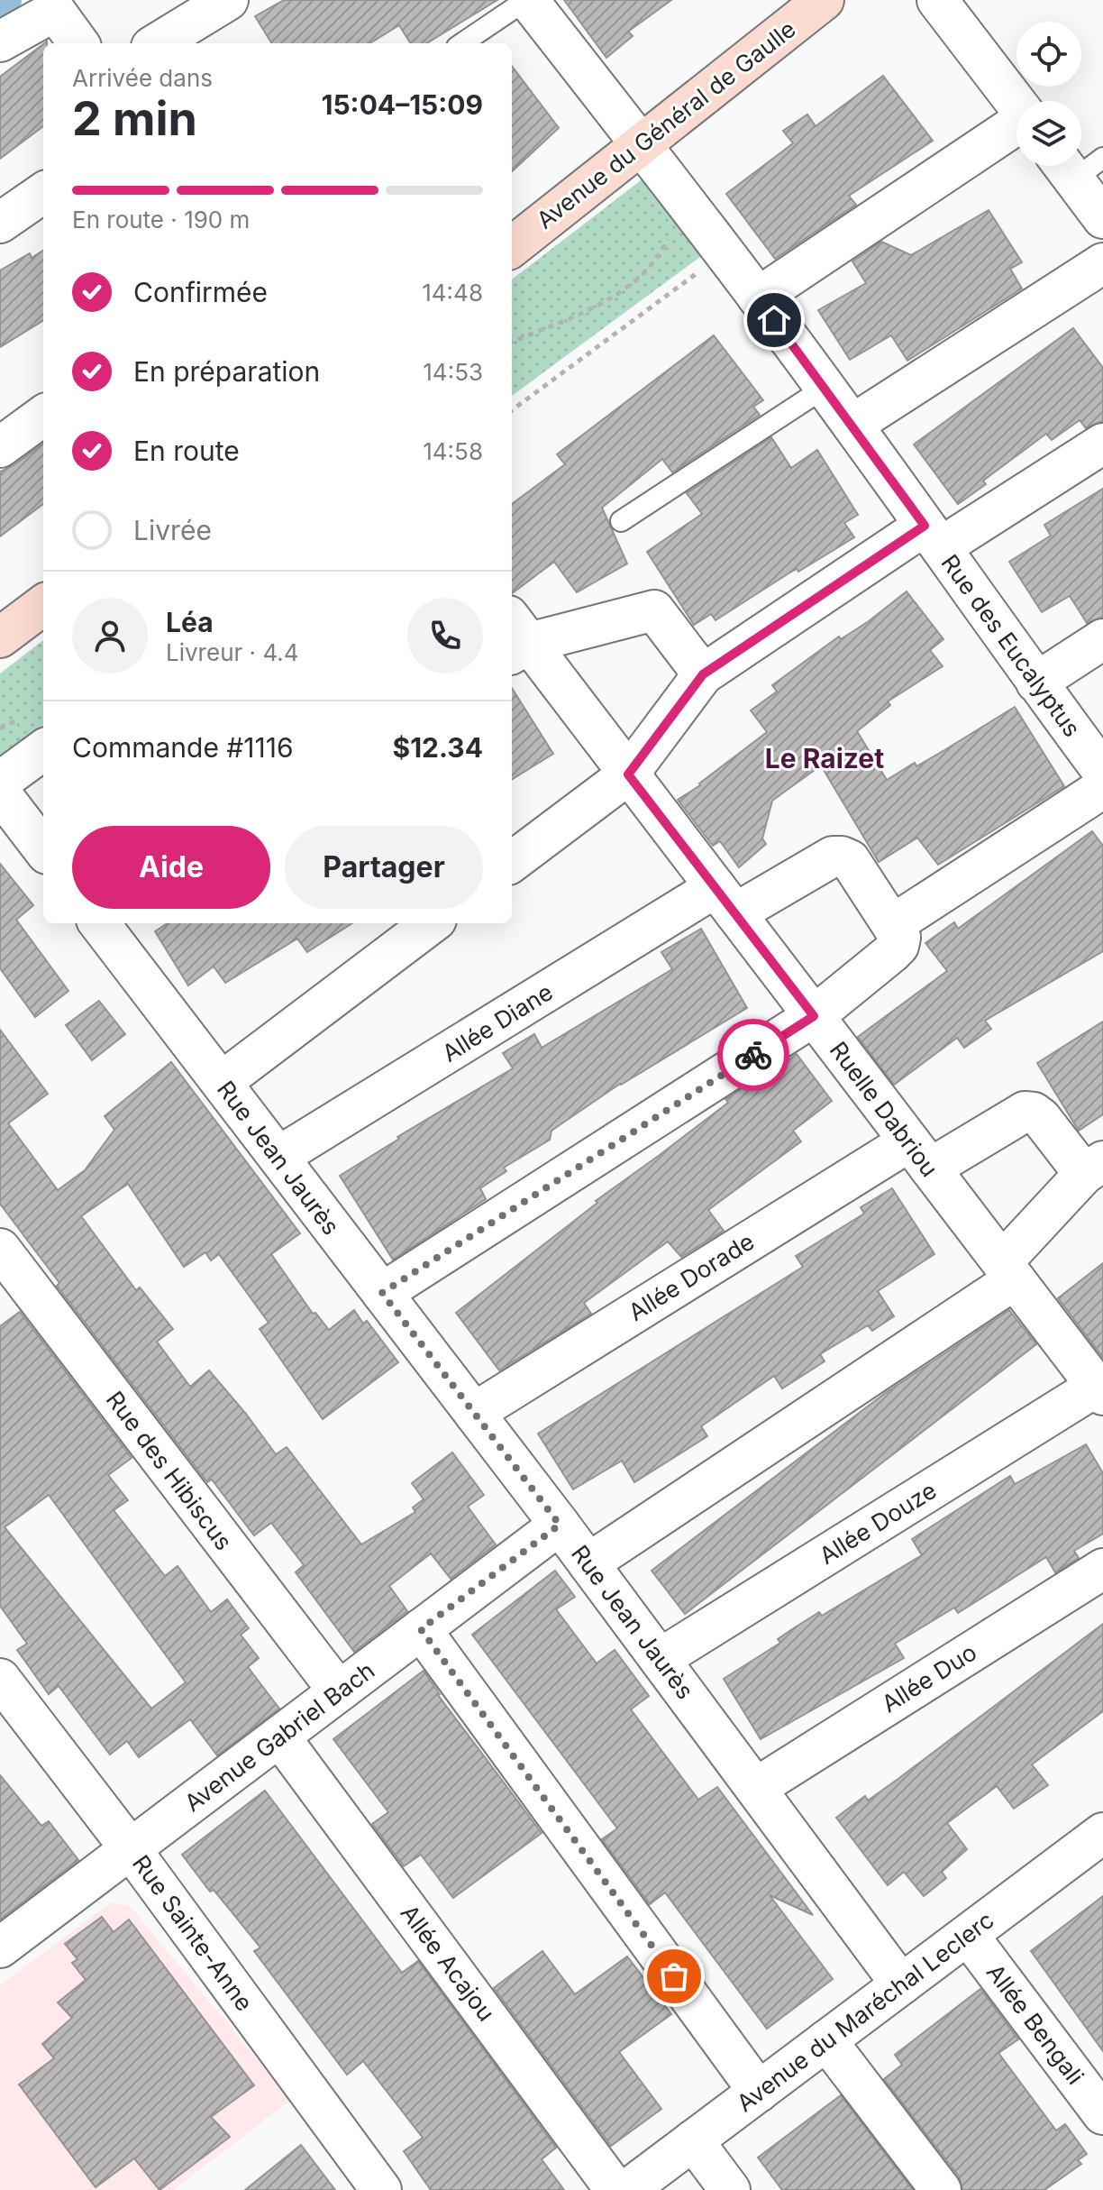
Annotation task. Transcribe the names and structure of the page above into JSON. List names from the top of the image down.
{
  "streets": {
    "main road": ["Avenue du Général de Gaulle"],
    "street": [
      "Rue des Eucalyptus",
      "Allée Diane",
      "Ruelle Dabriou",
      "Rue Jean Jaurès",
      "Allée Dorade",
      "Rue des Hibiscus",
      "Allée Douze",
      "Allée Duo",
      "Avenue Gabriel Bach",
      "Rue Sainte-Anne",
      "Allée Acajou",
      "Avenue du Maréchal Leclerc",
      "Allée Bengali"
    ]
  },
  "crossings": [
    ["Avenue du Général de Gaulle", "Rue des Eucalyptus"],
    ["Allée Diane", "Ruelle Dabriou"],
    ["Allée Diane", "Rue Jean Jaurès"],
    ["Ruelle Dabriou", "Allée Dorade"],
    ["Ruelle Dabriou", "Allée Douze"],
    ["Rue Jean Jaurès", "Allée Dorade"],
    ["Rue Jean Jaurès", "Allée Douze"],
    ["Rue Jean Jaurès", "Allée Duo"],
    ["Rue Jean Jaurès", "Avenue Gabriel Bach"],
    ["Rue Jean Jaurès", "Avenue du Maréchal Leclerc"],
    ["Rue des Hibiscus", "Avenue Gabriel Bach"],
    ["Avenue Gabriel Bach", "Rue Sainte-Anne"],
    ["Avenue Gabriel Bach", "Allée Acajou"],
    ["Avenue du Maréchal Leclerc", "Allée Bengali"]
  ],
  "districts": ["Le Raizet"],
  "page": {
    "heading": ["2 min", "Arrivée dans", "15:04–15:09"],
    "panel": [
      "Léa",
      "Livreur · 4.4",
      "Commande #1116",
      "$12.34"
    ],
    "bar": "En route · 190 m",
    "list": [
      ["Confirmée", "14:48"],
      ["En préparation", "14:53"],
      ["En route", "14:58"],
      "Livrée"
    ],
    "buttons": ["Aide", "Partager"]
  }
}
